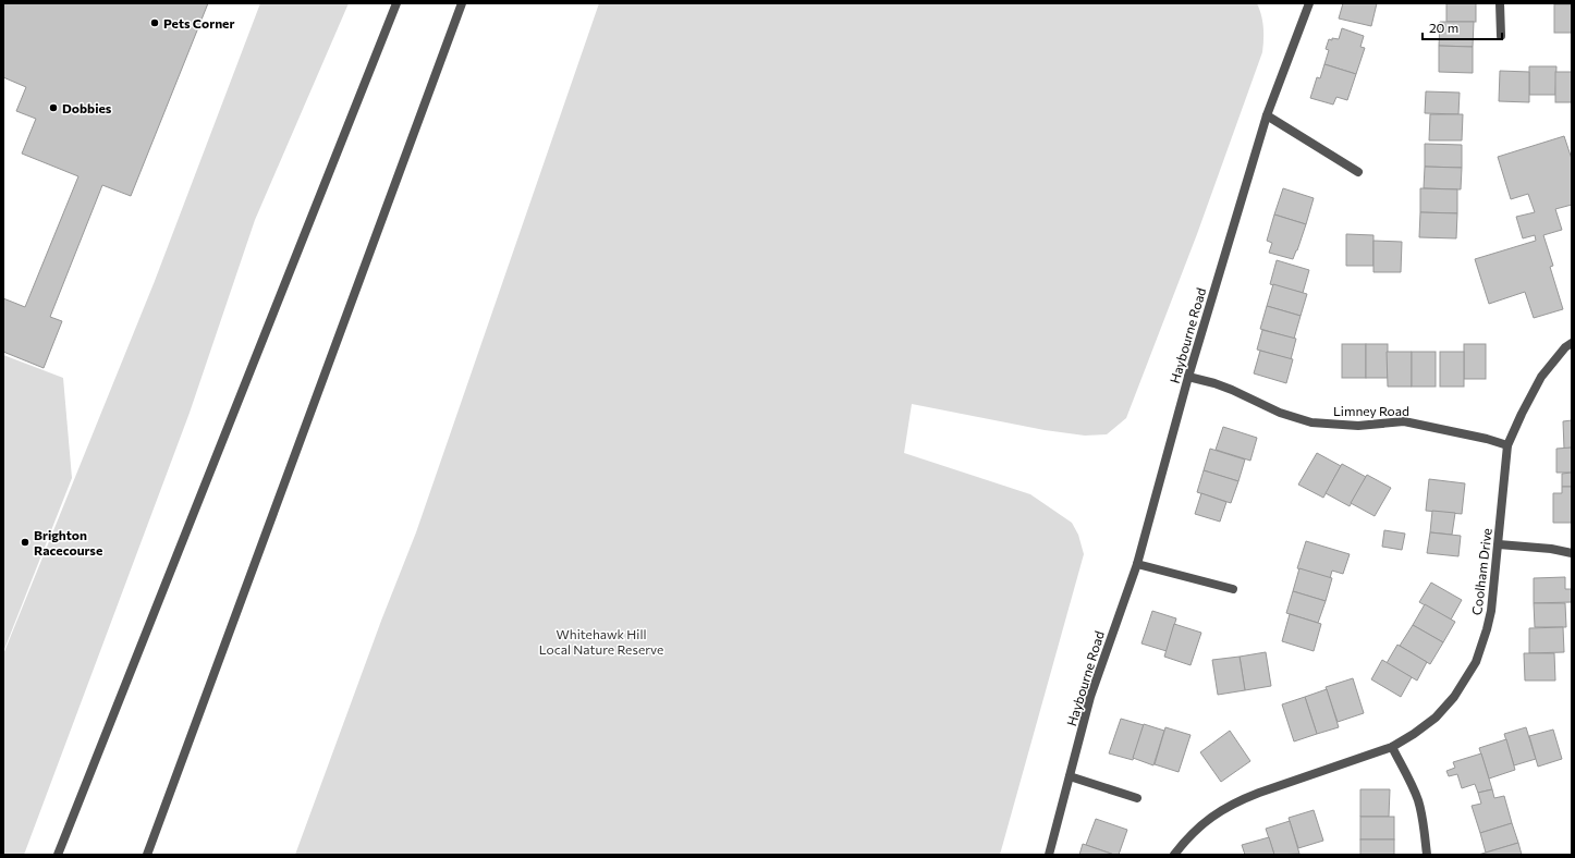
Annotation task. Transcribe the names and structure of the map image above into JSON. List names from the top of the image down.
{
  "streets": {
    "street": ["Haybourne Road", "Limney Road", "Coolham Drive"]
  },
  "crossings": [
    ["Haybourne Road", "Limney Road"],
    ["Limney Road", "Coolham Drive"]
  ],
  "parks": ["Whitehawk Hill Local Nature Reserve"],
  "places": ["Pets Corner", "Dobbies", "Brighton Racecourse"],
  "scale_bar": "20 m"
}
